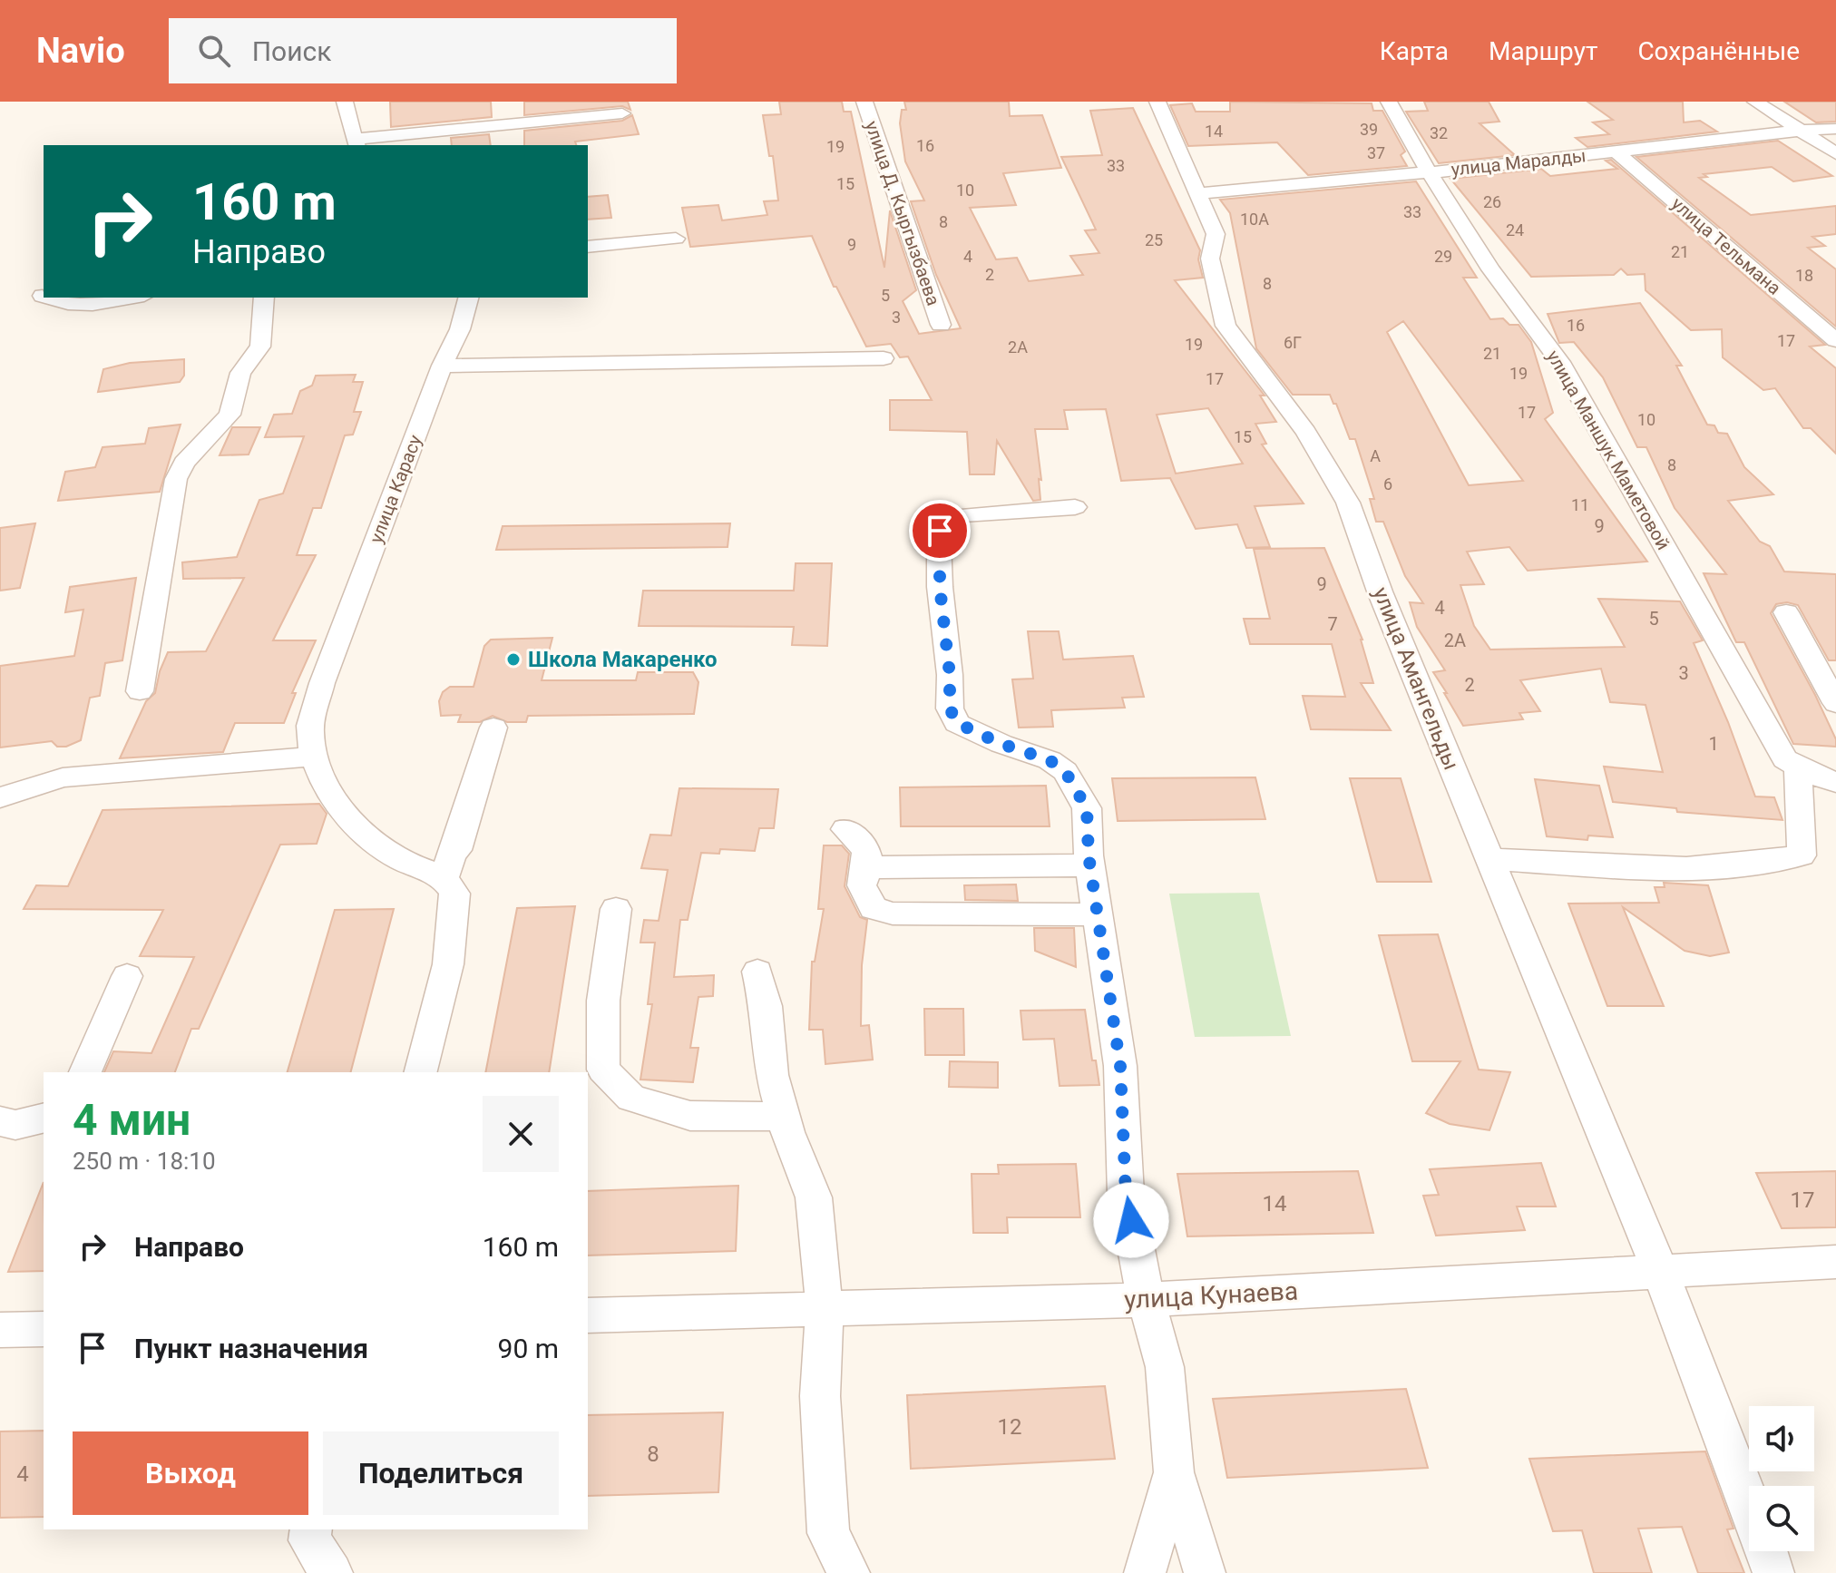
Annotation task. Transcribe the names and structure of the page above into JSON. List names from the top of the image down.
{
  "streets": {
    "street": [
      "улица Маралды",
      "улица Д. Кыргызбаева",
      "улица Тельмана",
      "улица Маншук Маметовой",
      "улица Карасу",
      "улица Амангельды",
      "улица Кунаева"
    ]
  },
  "crossings": [
    ["улица Маралды", "улица Тельмана"],
    ["улица Маралды", "улица Маншук Маметовой"],
    ["улица Маралды", "улица Амангельды"],
    ["улица Амангельды", "улица Кунаева"]
  ],
  "places": ["Школа Макаренко"],
  "house_numbers": [
    "39",
    "14",
    "32",
    "16",
    "19",
    "37",
    "33",
    "15",
    "10",
    "26",
    "33",
    "10А",
    "8",
    "24",
    "25",
    "9",
    "21",
    "4",
    "29",
    "2",
    "18",
    "8",
    "5",
    "3",
    "16",
    "17",
    "6Г",
    "19",
    "2А",
    "21",
    "19",
    "17",
    "17",
    "10",
    "15",
    "А",
    "8",
    "6",
    "11",
    "9",
    "9",
    "4",
    "5",
    "7",
    "2А",
    "3",
    "2",
    "1",
    "17",
    "14",
    "12",
    "8",
    "4"
  ],
  "page": {
    "header": "Navio",
    "search": "Поиск",
    "nav": ["Карта", "Маршрут", "Сохранённые"],
    "turn": ["160 m", "Направо"],
    "heading": ["4 мин", "250 m · 18:10"],
    "list": [
      {
        "name": "Направо",
        "value": "160 m"
      },
      {
        "name": "Пункт назначения",
        "value": "90 m"
      }
    ],
    "buttons": ["Выход", "Поделиться"]
  }
}
